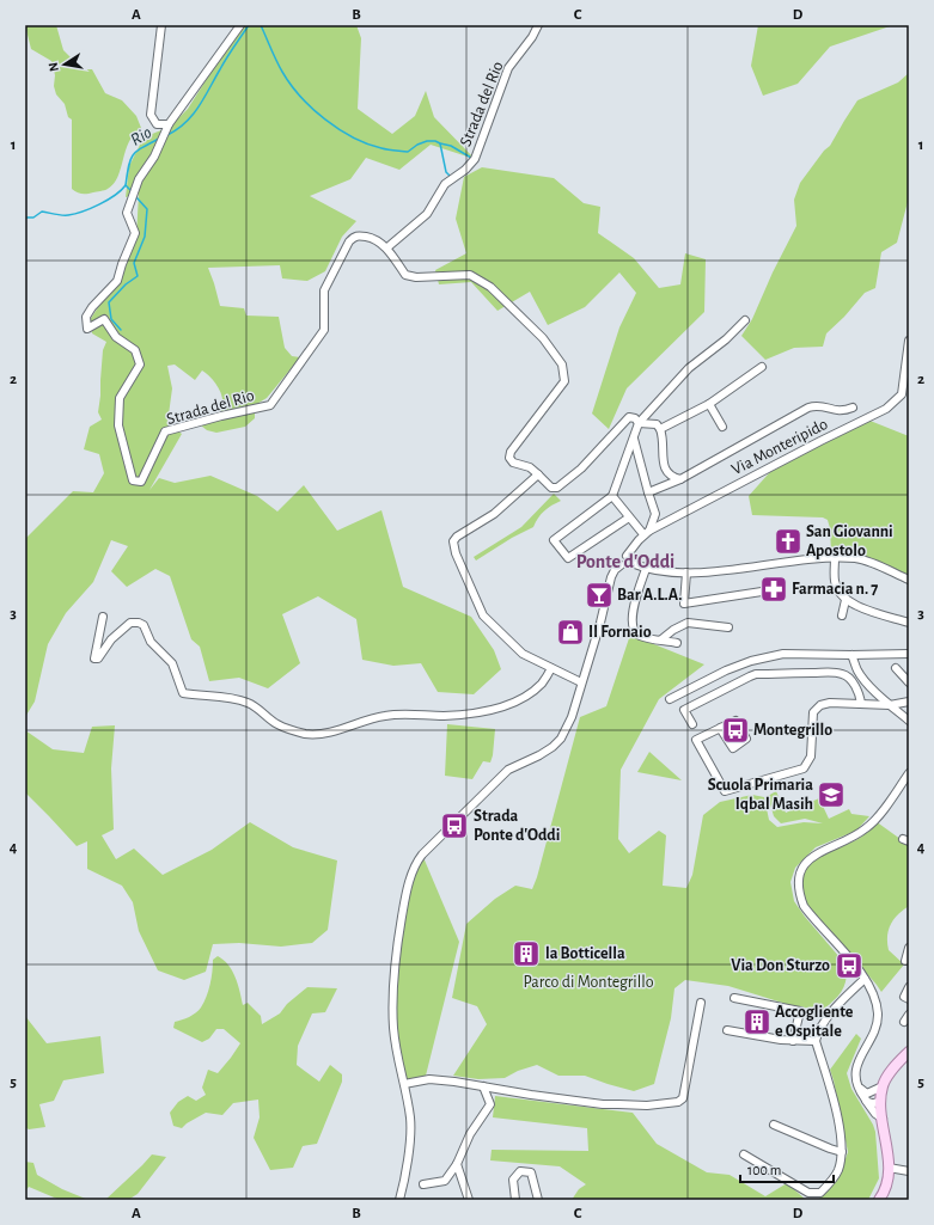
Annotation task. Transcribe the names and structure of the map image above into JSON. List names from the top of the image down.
{
  "streets": {
    "street": ["Strada del Rio", "Via Monteripido"]
  },
  "districts": ["Ponte d'Oddi"],
  "water": ["Rio"],
  "parks": ["Parco di Montegrillo"],
  "places": {
    "church": ["San Giovanni Apostolo"],
    "pharmacy": ["Farmacia n. 7"],
    "bar": ["Bar A.L.A."],
    "shop": ["Il Fornaio"],
    "bus stop": ["Montegrillo", "Strada Ponte d'Oddi", "Via Don Sturzo"],
    "school or university": ["Scuola Primaria Iqbal Masih"],
    "building": ["la Botticella", "Accogliente e Ospitale"]
  },
  "scale_bar": "100 m",
  "north": "left",
  "grid": {
    "columns": [
      "A",
      "B",
      "C",
      "D"
    ],
    "rows": [
      "1",
      "2",
      "3",
      "4",
      "5"
    ]
  }
}
